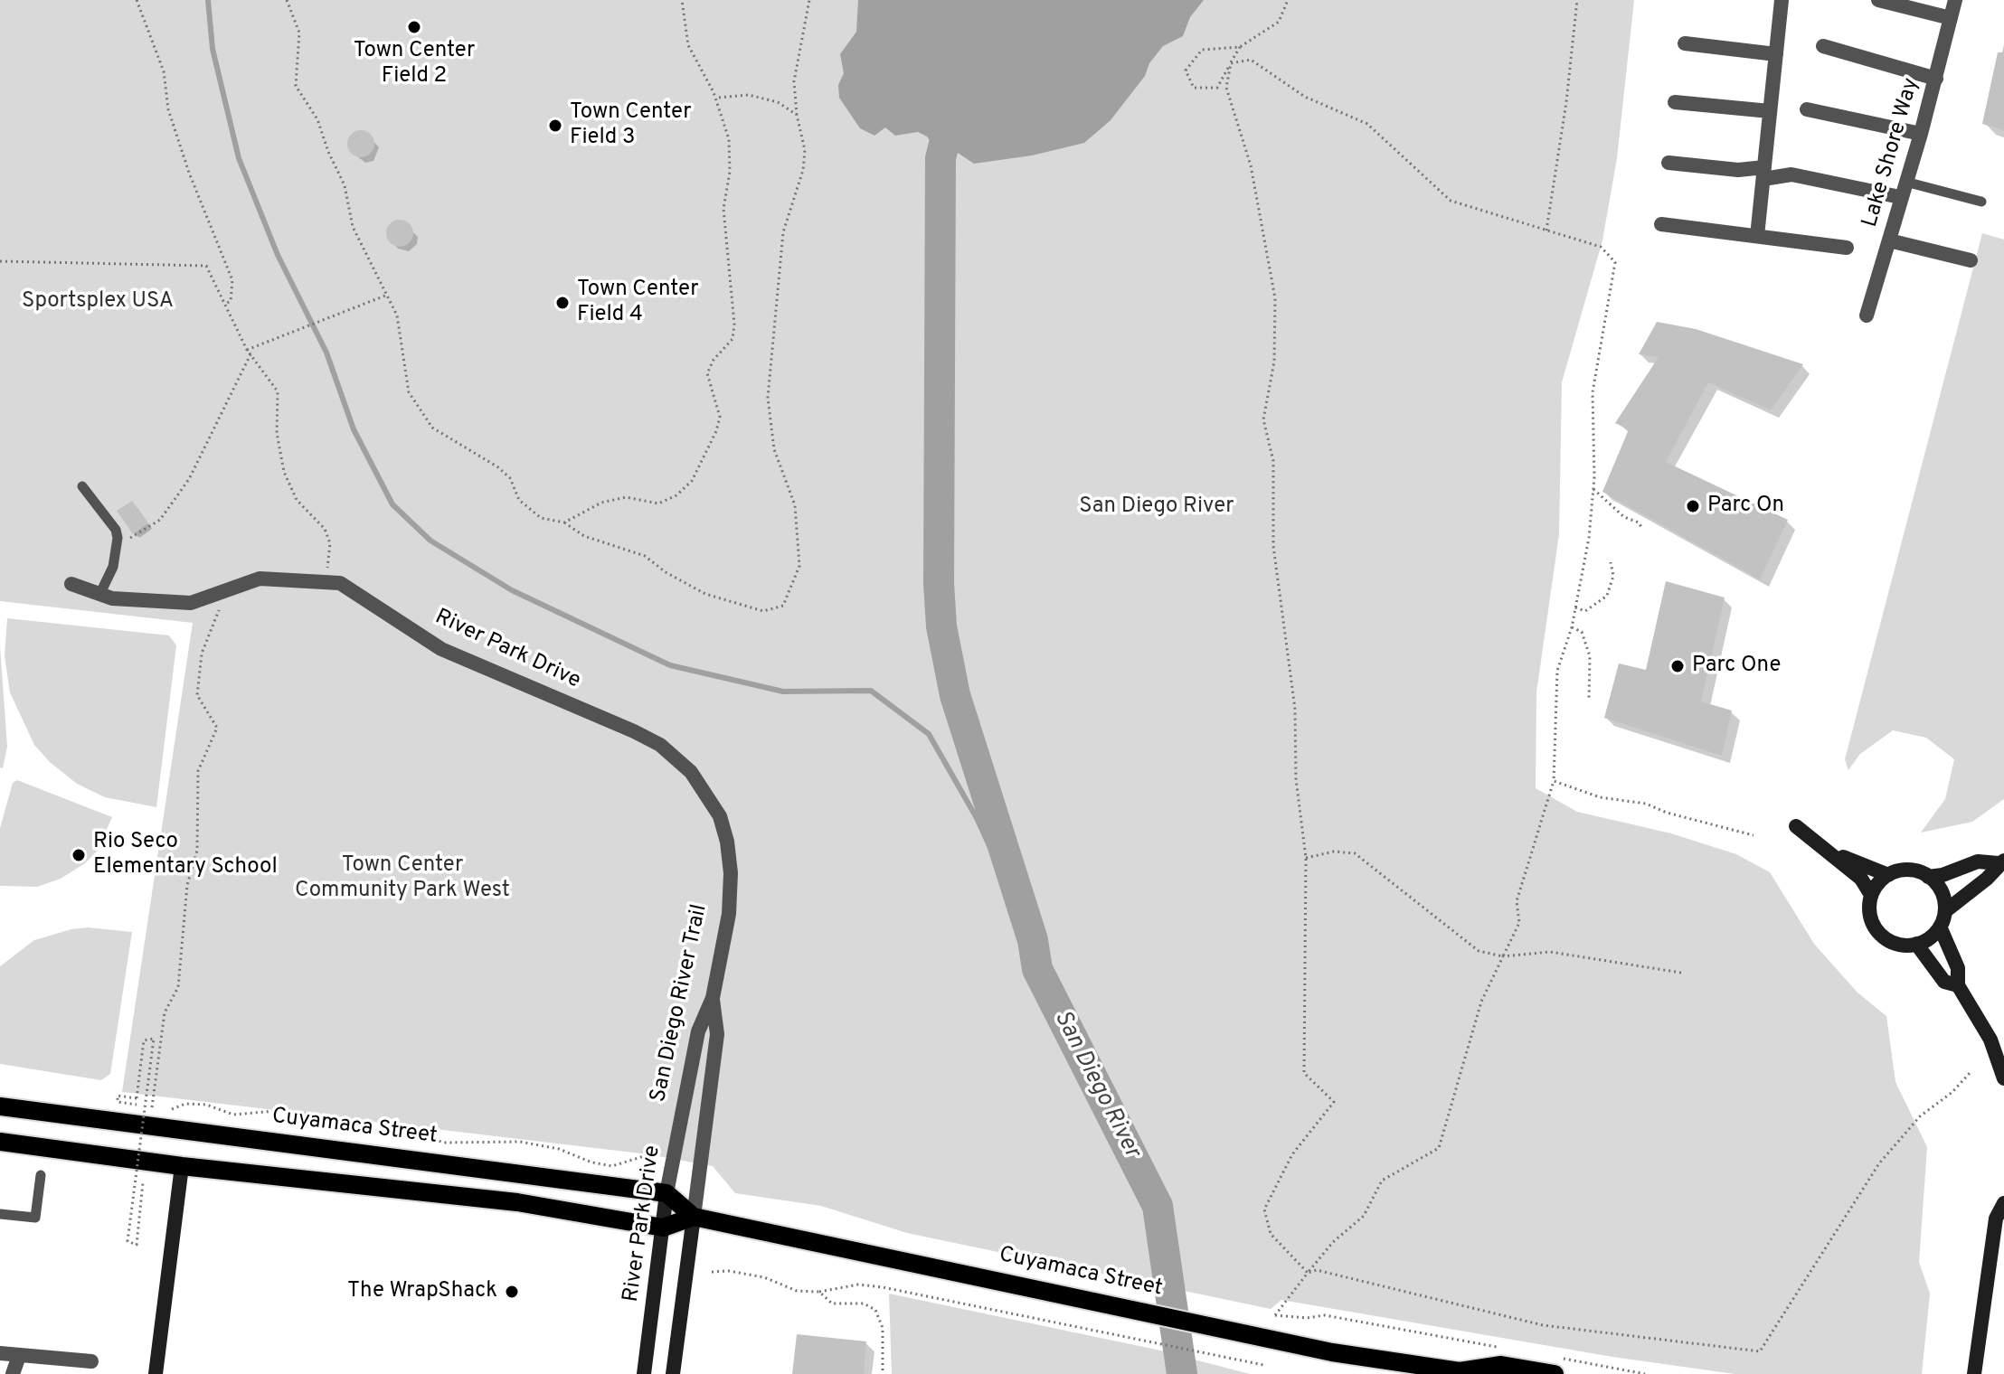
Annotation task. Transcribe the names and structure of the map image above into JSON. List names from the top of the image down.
{
  "streets": {
    "main road": ["River Park Drive", "Cuyamaca Street"],
    "street": ["Lake Shore Way"]
  },
  "crossings": [
    ["River Park Drive", "Cuyamaca Street"]
  ],
  "water": ["San Diego River"],
  "parks": ["Sportsplex USA", "San Diego River", "Town Center Community Park West"],
  "places": [
    "Town Center Field 2",
    "Town Center Field 3",
    "Town Center Field 4",
    "Parc On",
    "Parc One",
    "Rio Seco Elementary School",
    "The WrapShack"
  ]
}
